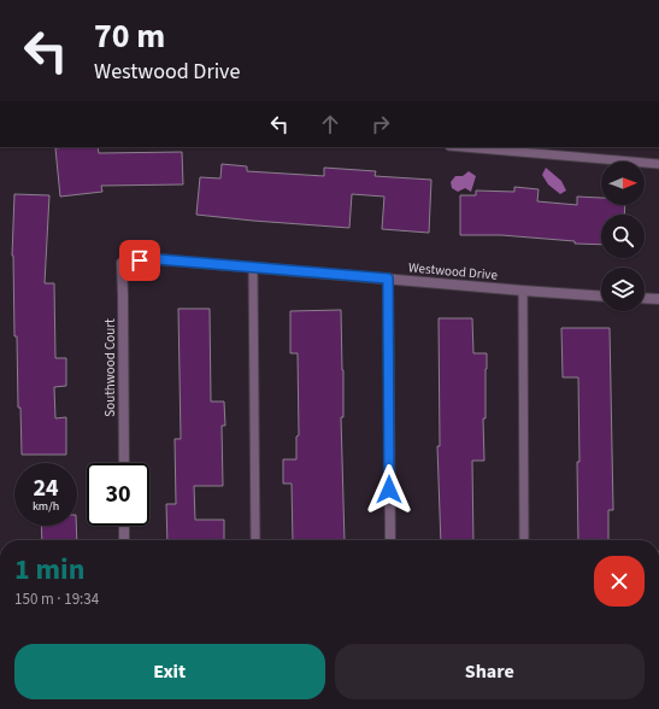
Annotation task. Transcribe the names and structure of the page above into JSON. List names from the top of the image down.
{
  "streets": {
    "street": ["Westwood Drive", "Southwood Court"]
  },
  "crossings": [
    ["Westwood Drive", "Southwood Court"]
  ],
  "north": "right",
  "page": {
    "turn": ["70 m", "Westwood Drive"],
    "speed": "24 km/h",
    "limit": "30",
    "heading": ["1 min", "150 m · 19:34"],
    "buttons": ["Exit", "Share"]
  }
}
